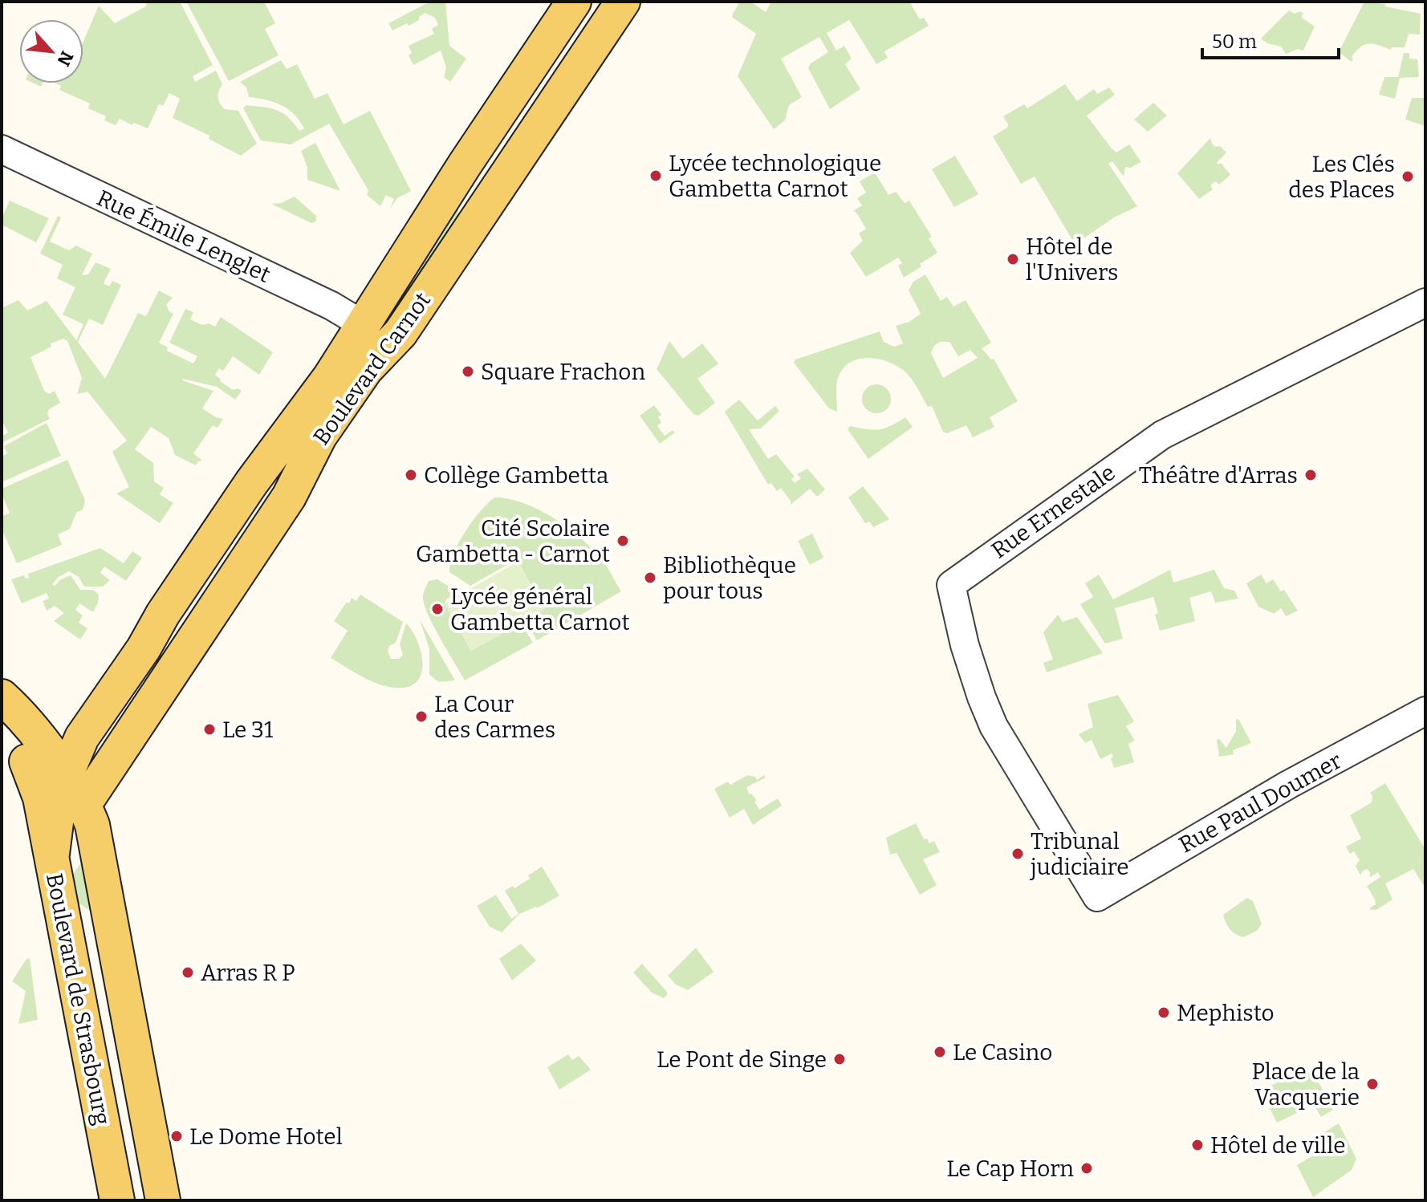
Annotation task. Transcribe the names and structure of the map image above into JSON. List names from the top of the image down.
{
  "streets": {
    "main road": ["Boulevard Carnot", "Boulevard de Strasbourg"],
    "street": ["Rue Émile Lenglet", "Rue Ernestale", "Rue Paul Doumer"]
  },
  "crossings": [
    ["Rue Émile Lenglet", "Boulevard Carnot"],
    ["Boulevard Carnot", "Boulevard de Strasbourg"],
    ["Rue Ernestale", "Rue Paul Doumer"]
  ],
  "places": [
    "Lycée technologique Gambetta Carnot",
    "Les Clés des Places",
    "Hôtel de l'Univers",
    "Square Frachon",
    "Collège Gambetta",
    "Théâtre d'Arras",
    "Cité Scolaire Gambetta - Carnot",
    "Bibliothèque pour tous",
    "Lycée général Gambetta Carnot",
    "La Cour des Carmes",
    "Le 31",
    "Tribunal judiciaire",
    "Arras R P",
    "Mephisto",
    "Le Casino",
    "Le Pont de Singe",
    "Place de la Vacquerie",
    "Le Dome Hotel",
    "Hôtel de ville",
    "Le Cap Horn"
  ],
  "scale_bar": "50 m",
  "north": "bottom right"
}
